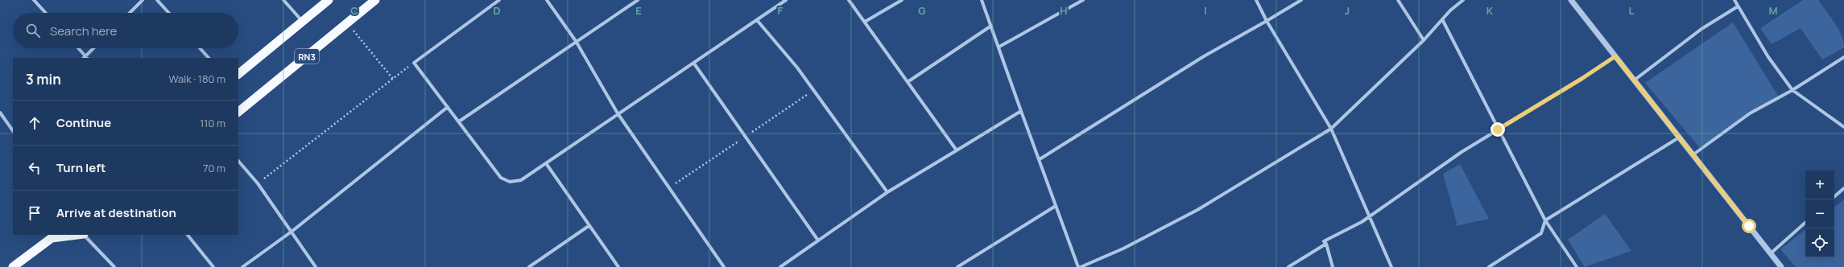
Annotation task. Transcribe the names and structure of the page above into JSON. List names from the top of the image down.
{
  "streets": {
    "highway": ["RN3"]
  },
  "page": {
    "search": "Search here",
    "heading": ["3 min", "Walk · 180 m"],
    "list": [
      ["Continue", "110 m"],
      ["Turn left", "70 m"],
      "Arrive at destination"
    ],
    "map_buttons": ["+", "−"]
  },
  "grid": {
    "columns": [
      "C",
      "D",
      "E",
      "F",
      "G",
      "H",
      "I",
      "J",
      "K",
      "L",
      "M"
    ]
  }
}
